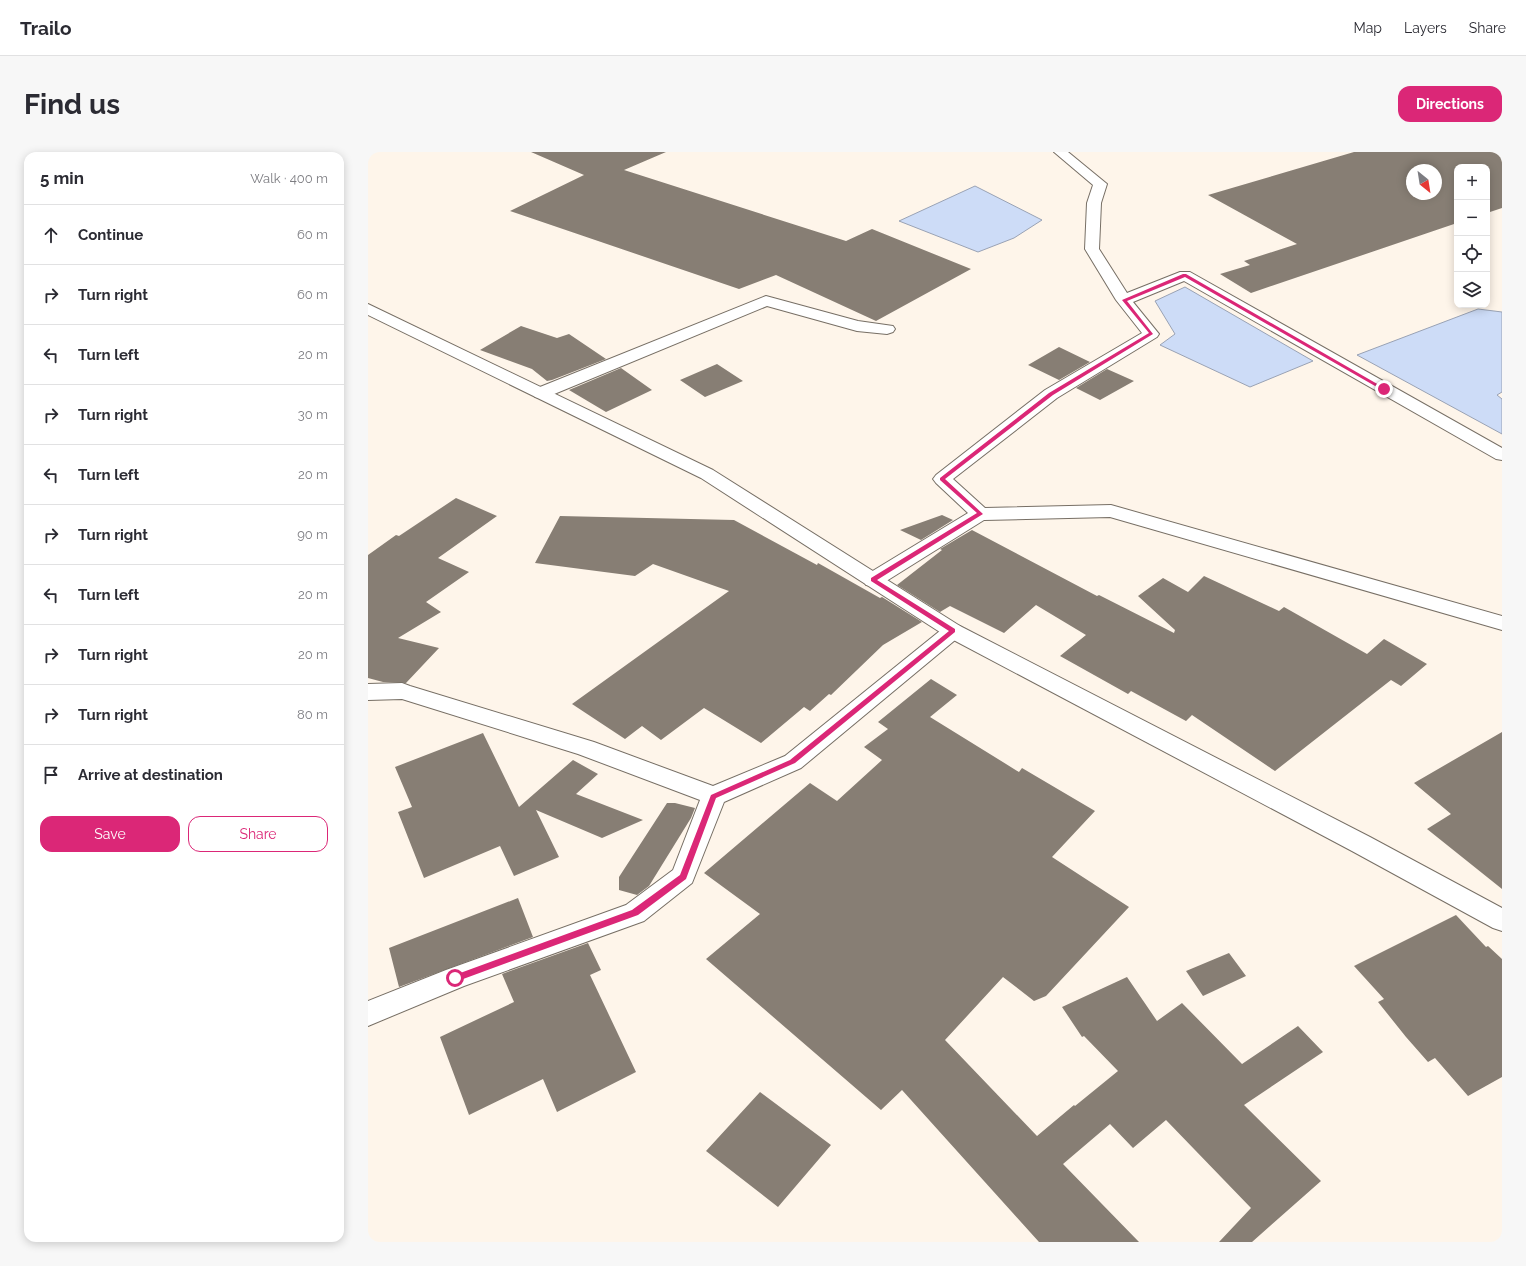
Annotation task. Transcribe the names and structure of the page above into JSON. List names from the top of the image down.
{
  "north": "bottom right",
  "page": {
    "header": "Trailo",
    "nav": ["Map", "Layers", "Share"],
    "buttons": [
      "Directions",
      ["Save", "Share"]
    ],
    "title": "Find us",
    "heading": ["5 min", "Walk · 400 m"],
    "map_buttons": ["+", "−"],
    "list": [
      ["Continue", "60 m"],
      ["Turn right", "60 m"],
      ["Turn left", "20 m"],
      ["Turn right", "30 m"],
      ["Turn left", "20 m"],
      ["Turn right", "90 m"],
      ["Turn left", "20 m"],
      ["Turn right", "20 m"],
      ["Turn right", "80 m"],
      "Arrive at destination"
    ]
  }
}
